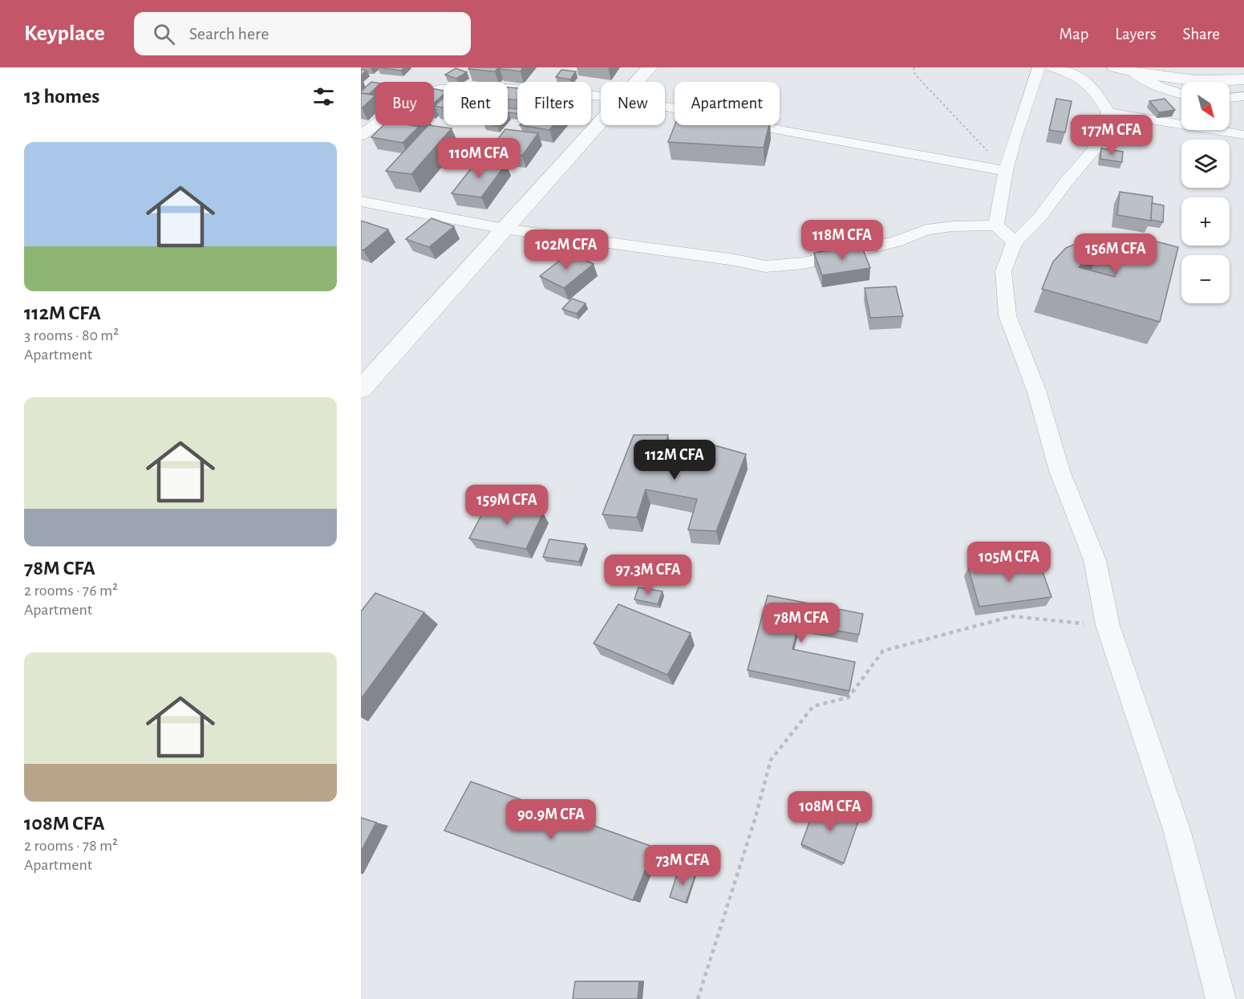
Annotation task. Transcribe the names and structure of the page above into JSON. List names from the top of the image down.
{
  "north": "bottom right",
  "page": {
    "header": "Keyplace",
    "search": "Search here",
    "nav": ["Map", "Layers", "Share"],
    "heading": "13 homes",
    "map_buttons": ["+", "−"],
    "chip": [
      "Buy",
      "Rent",
      "Filters",
      "New",
      "Apartment"
    ],
    "price": [
      "177M CFA",
      "110M CFA",
      "118M CFA",
      "102M CFA",
      "156M CFA",
      "112M CFA",
      "159M CFA",
      "105M CFA",
      "97.3M CFA",
      "78M CFA",
      "108M CFA",
      "90.9M CFA",
      "73M CFA"
    ],
    "list": [
      {
        "name": "112M CFA",
        "note": "3 rooms · 80 m² · Apartment"
      },
      {
        "name": "78M CFA",
        "note": "2 rooms · 76 m² · Apartment"
      },
      {
        "name": "108M CFA",
        "note": "2 rooms · 78 m² · Apartment"
      }
    ]
  }
}
